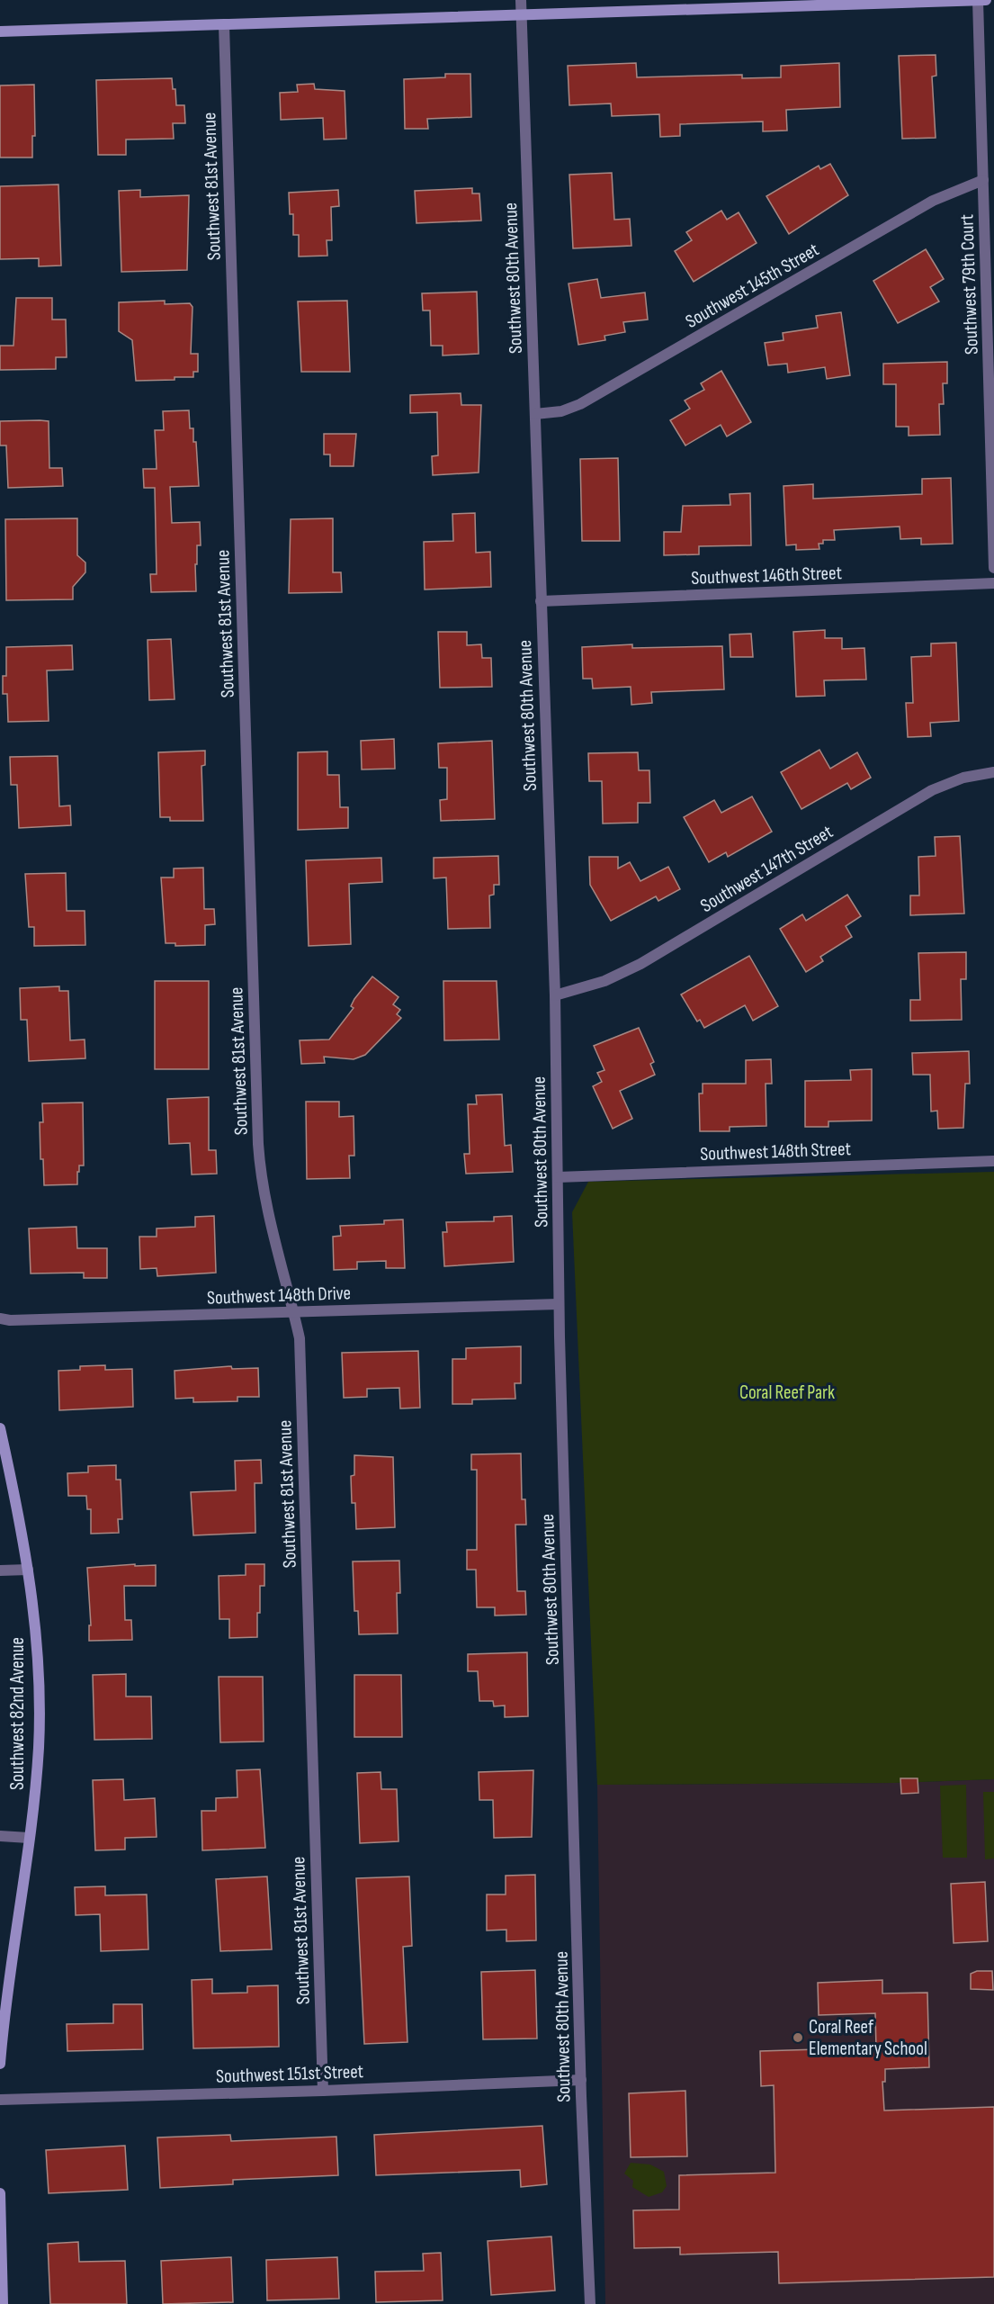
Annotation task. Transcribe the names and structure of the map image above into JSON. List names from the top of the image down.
{
  "streets": {
    "street": [
      "Southwest 81st Avenue",
      "Southwest 80th Avenue",
      "Southwest 79th Court",
      "Southwest 145th Street",
      "Southwest 146th Street",
      "Southwest 147th Street",
      "Southwest 148th Street",
      "Southwest 148th Drive",
      "Southwest 82nd Avenue",
      "Southwest 151st Street"
    ]
  },
  "crossings": [
    ["Southwest 81st Avenue", "Southwest 148th Drive"],
    ["Southwest 81st Avenue", "Southwest 151st Street"],
    ["Southwest 80th Avenue", "Southwest 145th Street"],
    ["Southwest 80th Avenue", "Southwest 146th Street"],
    ["Southwest 80th Avenue", "Southwest 147th Street"],
    ["Southwest 80th Avenue", "Southwest 148th Street"],
    ["Southwest 80th Avenue", "Southwest 148th Drive"],
    ["Southwest 80th Avenue", "Southwest 151st Street"],
    ["Southwest 79th Court", "Southwest 145th Street"]
  ],
  "parks": ["Coral Reef Park"],
  "places": ["Coral Reef Elementary School"]
}
